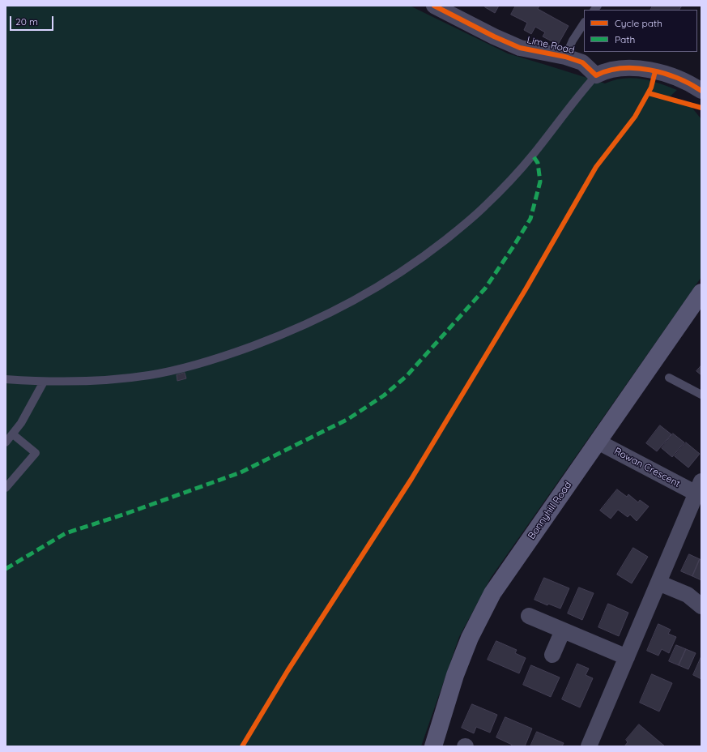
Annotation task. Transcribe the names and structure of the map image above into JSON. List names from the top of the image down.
{
  "streets": {
    "main road": ["Bonnyhill Road"],
    "street": ["Lime Road", "Rowan Crescent"]
  },
  "crossings": [
    ["Rowan Crescent", "Bonnyhill Road"]
  ],
  "legend": ["Cycle path", "Path"],
  "scale_bar": "20 m"
}
